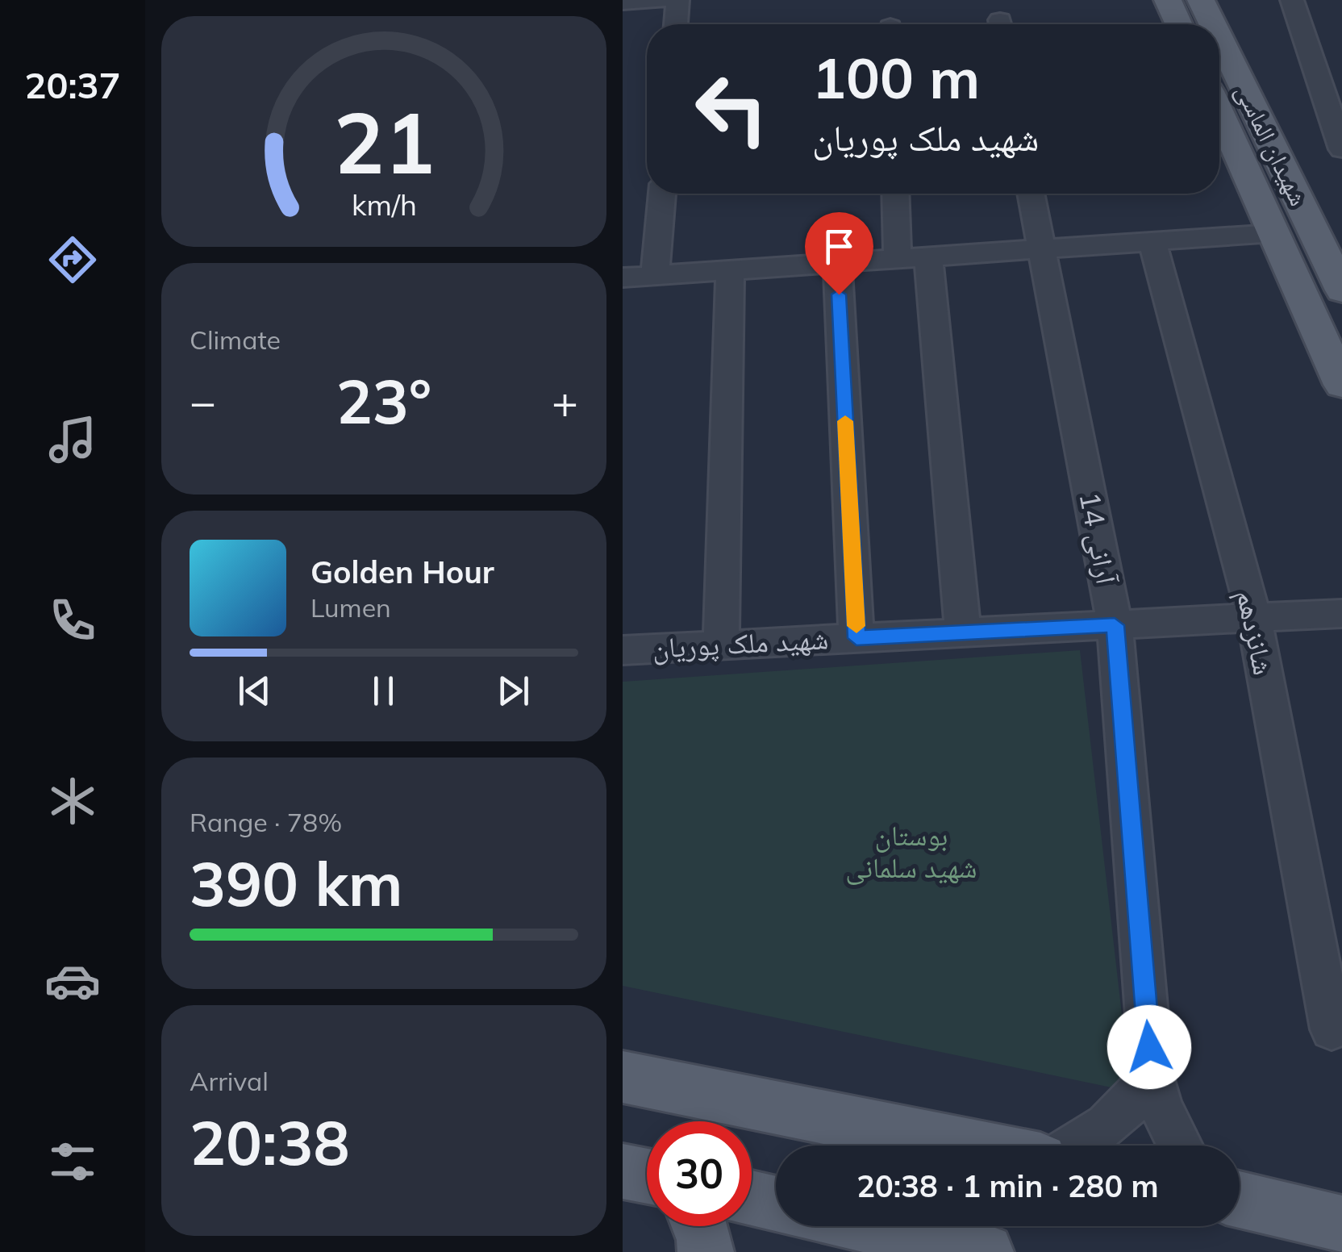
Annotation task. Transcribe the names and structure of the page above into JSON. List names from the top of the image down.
{
  "streets": {
    "main road": ["شهیدان الماسی"],
    "street": ["آرانی 14", "شانزدهم", "شهید ملک پوریان"]
  },
  "crossings": [
    ["آرانی 14", "شهید ملک پوریان"],
    ["شانزدهم", "شهید ملک پوریان"]
  ],
  "parks": ["بوستان شهید سلمانی"],
  "page": {
    "tabs": "20:37",
    "turn": ["100 m", "شهید ملک پوریان"],
    "tile": [
      "Climate",
      ["Range · 78%", "390 km"],
      ["Arrival", "20:38"]
    ],
    "heat": ["−", "23°", "+"],
    "song": ["Golden Hour", "Lumen"],
    "limit": "30",
    "trip": "20:38 · 1 min · 280 m",
    "gauge": ["21", "km/h"]
  }
}
